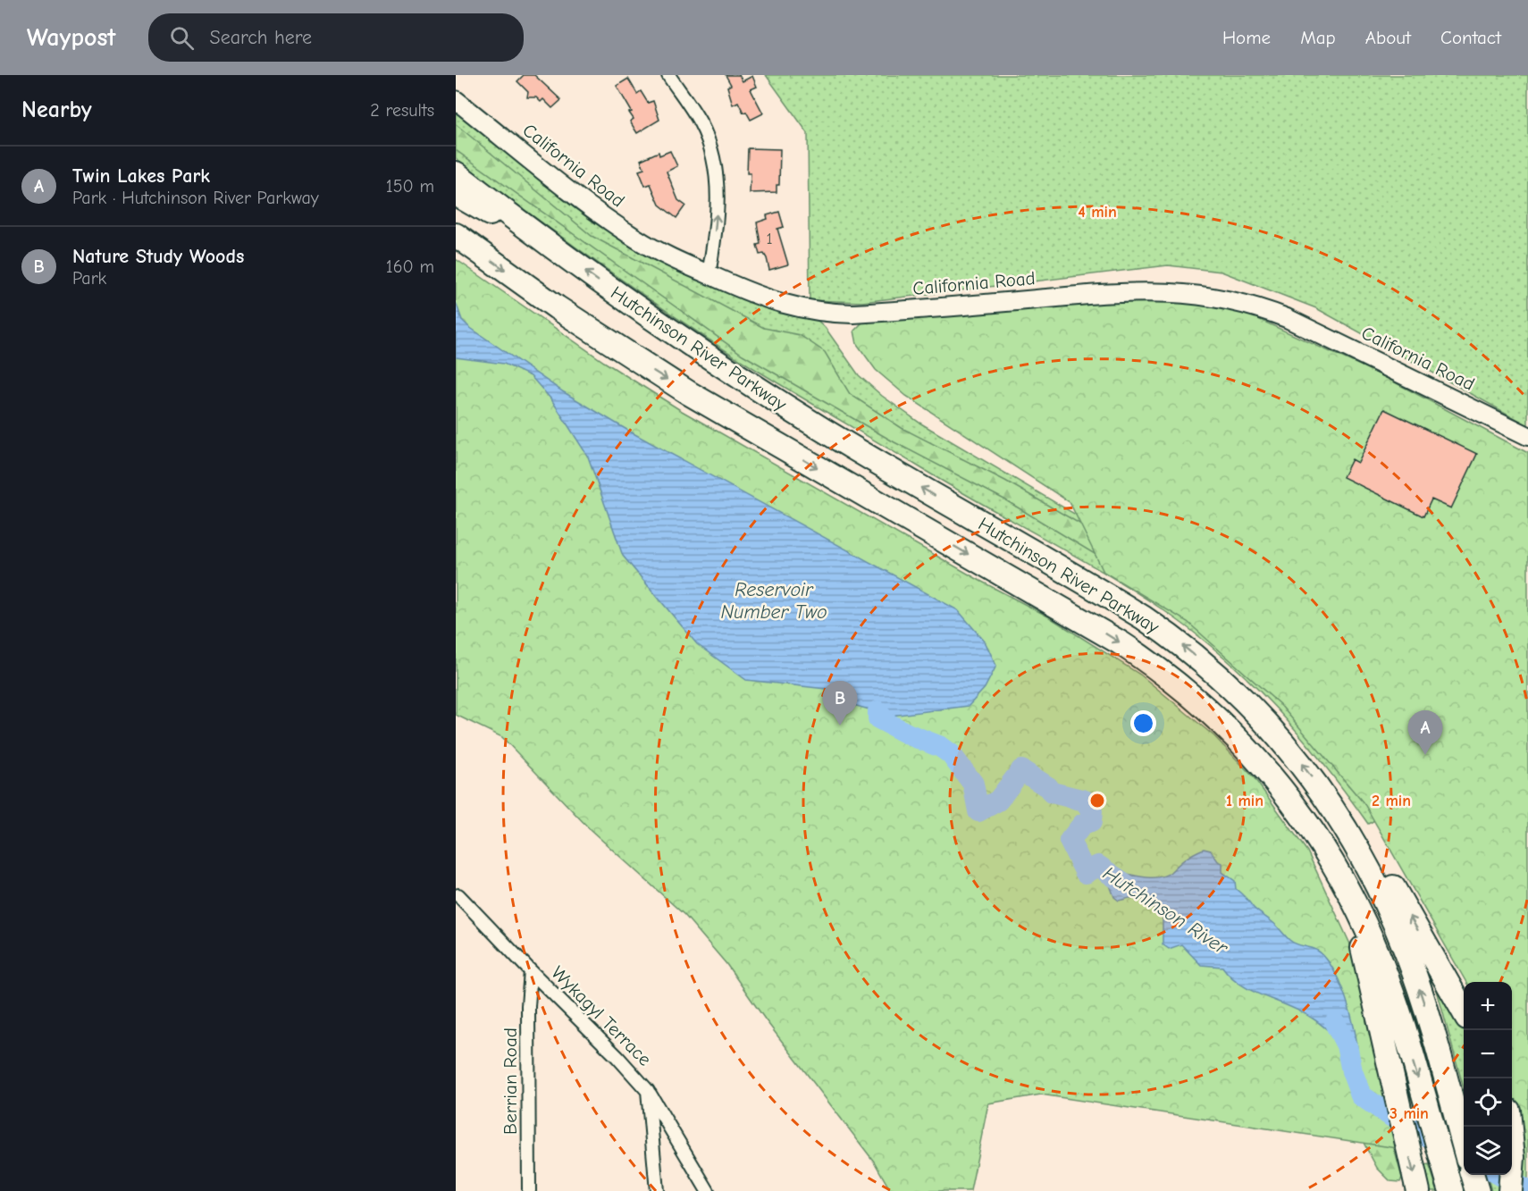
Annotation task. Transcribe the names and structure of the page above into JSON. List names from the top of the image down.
{
  "streets": {
    "highway": ["Hutchinson River Parkway"],
    "main road": ["California Road"],
    "street": ["Wykagyl Terrace", "Berrian Road"]
  },
  "crossings": [
    ["Wykagyl Terrace", "Berrian Road"]
  ],
  "water": ["Reservoir Number Two", "Hutchinson River"],
  "house_numbers": ["1"],
  "page": {
    "header": "Waypost",
    "search": "Search here",
    "nav": [
      "Home",
      "Map",
      "About",
      "Contact"
    ],
    "heading": ["Nearby", "2 results"],
    "list": [
      {
        "mark": "A",
        "name": "Twin Lakes Park",
        "note": "Park · Hutchinson River Parkway",
        "value": "150 m"
      },
      {
        "mark": "B",
        "name": "Nature Study Woods",
        "note": "Park",
        "value": "160 m"
      }
    ],
    "pins": ["B", "A"],
    "map_buttons": ["+", "−"]
  },
  "rings": [
    "4 min",
    "1 min",
    "2 min",
    "3 min"
  ]
}
